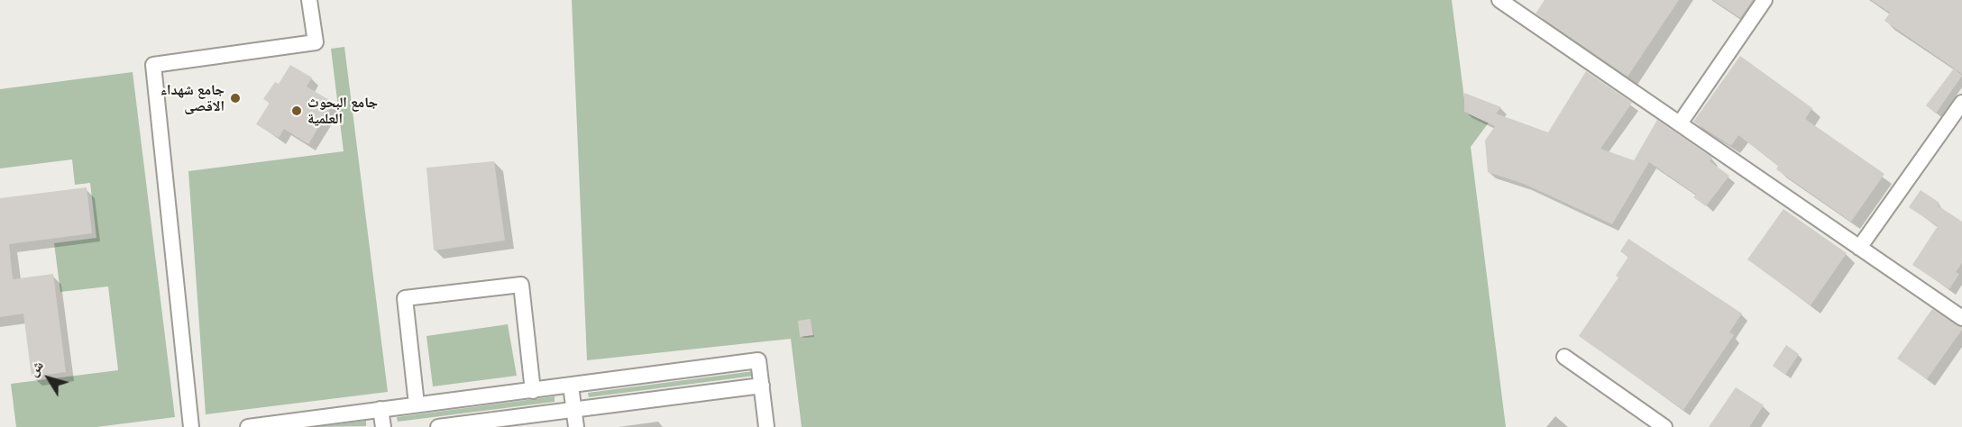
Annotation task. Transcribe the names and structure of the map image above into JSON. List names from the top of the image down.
{
  "places": ["جامع شهداء الاقصى", "جامع البحوث العلمية"],
  "north": "top left"
}
